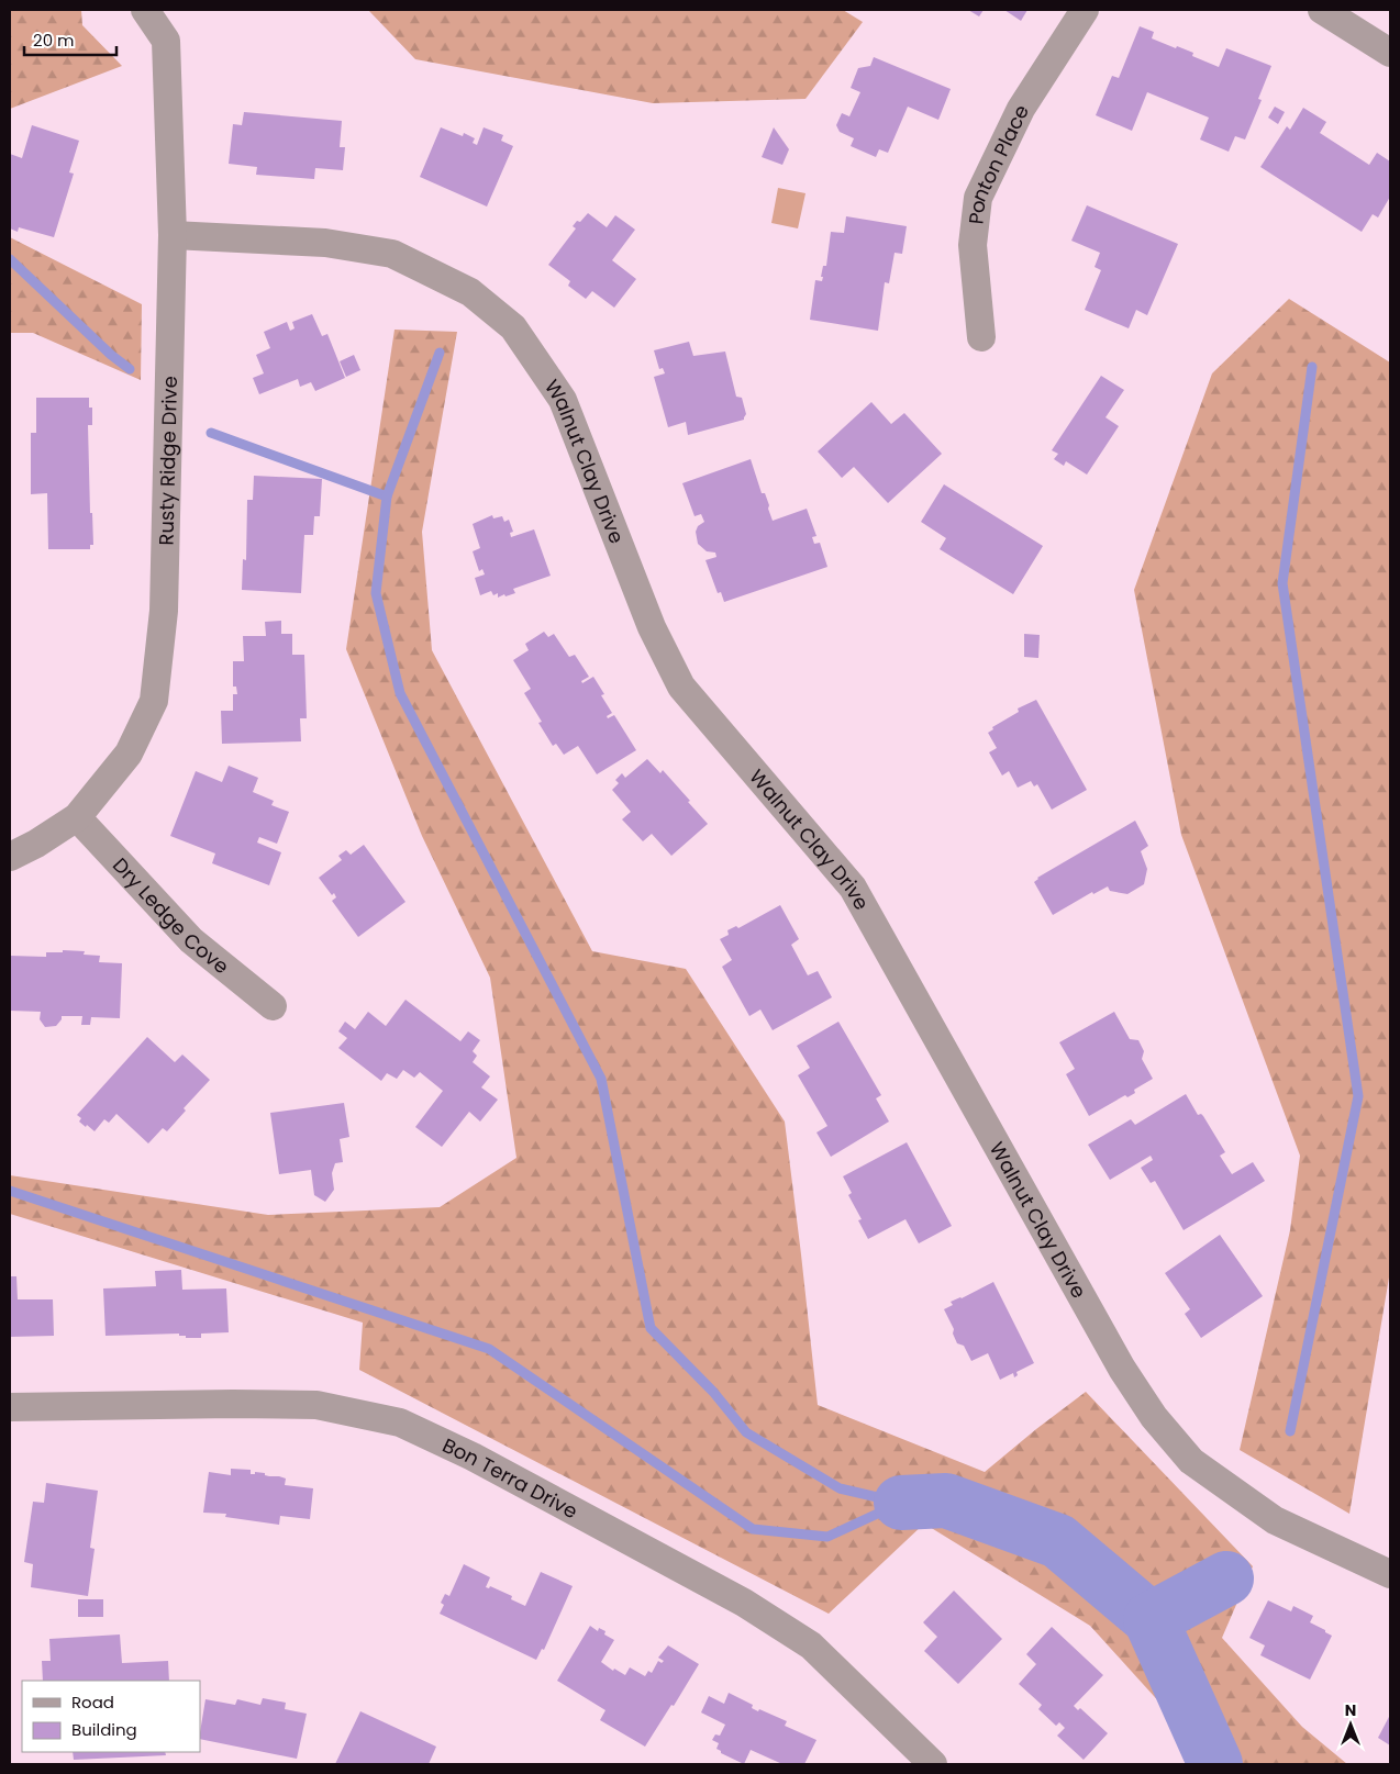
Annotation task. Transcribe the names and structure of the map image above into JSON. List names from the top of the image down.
{
  "streets": {
    "street": [
      "Ponton Place",
      "Rusty Ridge Drive",
      "Walnut Clay Drive",
      "Dry Ledge Cove",
      "Bon Terra Drive"
    ]
  },
  "crossings": [
    ["Rusty Ridge Drive", "Walnut Clay Drive"],
    ["Rusty Ridge Drive", "Dry Ledge Cove"]
  ],
  "legend": ["Road", "Building"],
  "scale_bar": "20 m",
  "north": "top"
}
